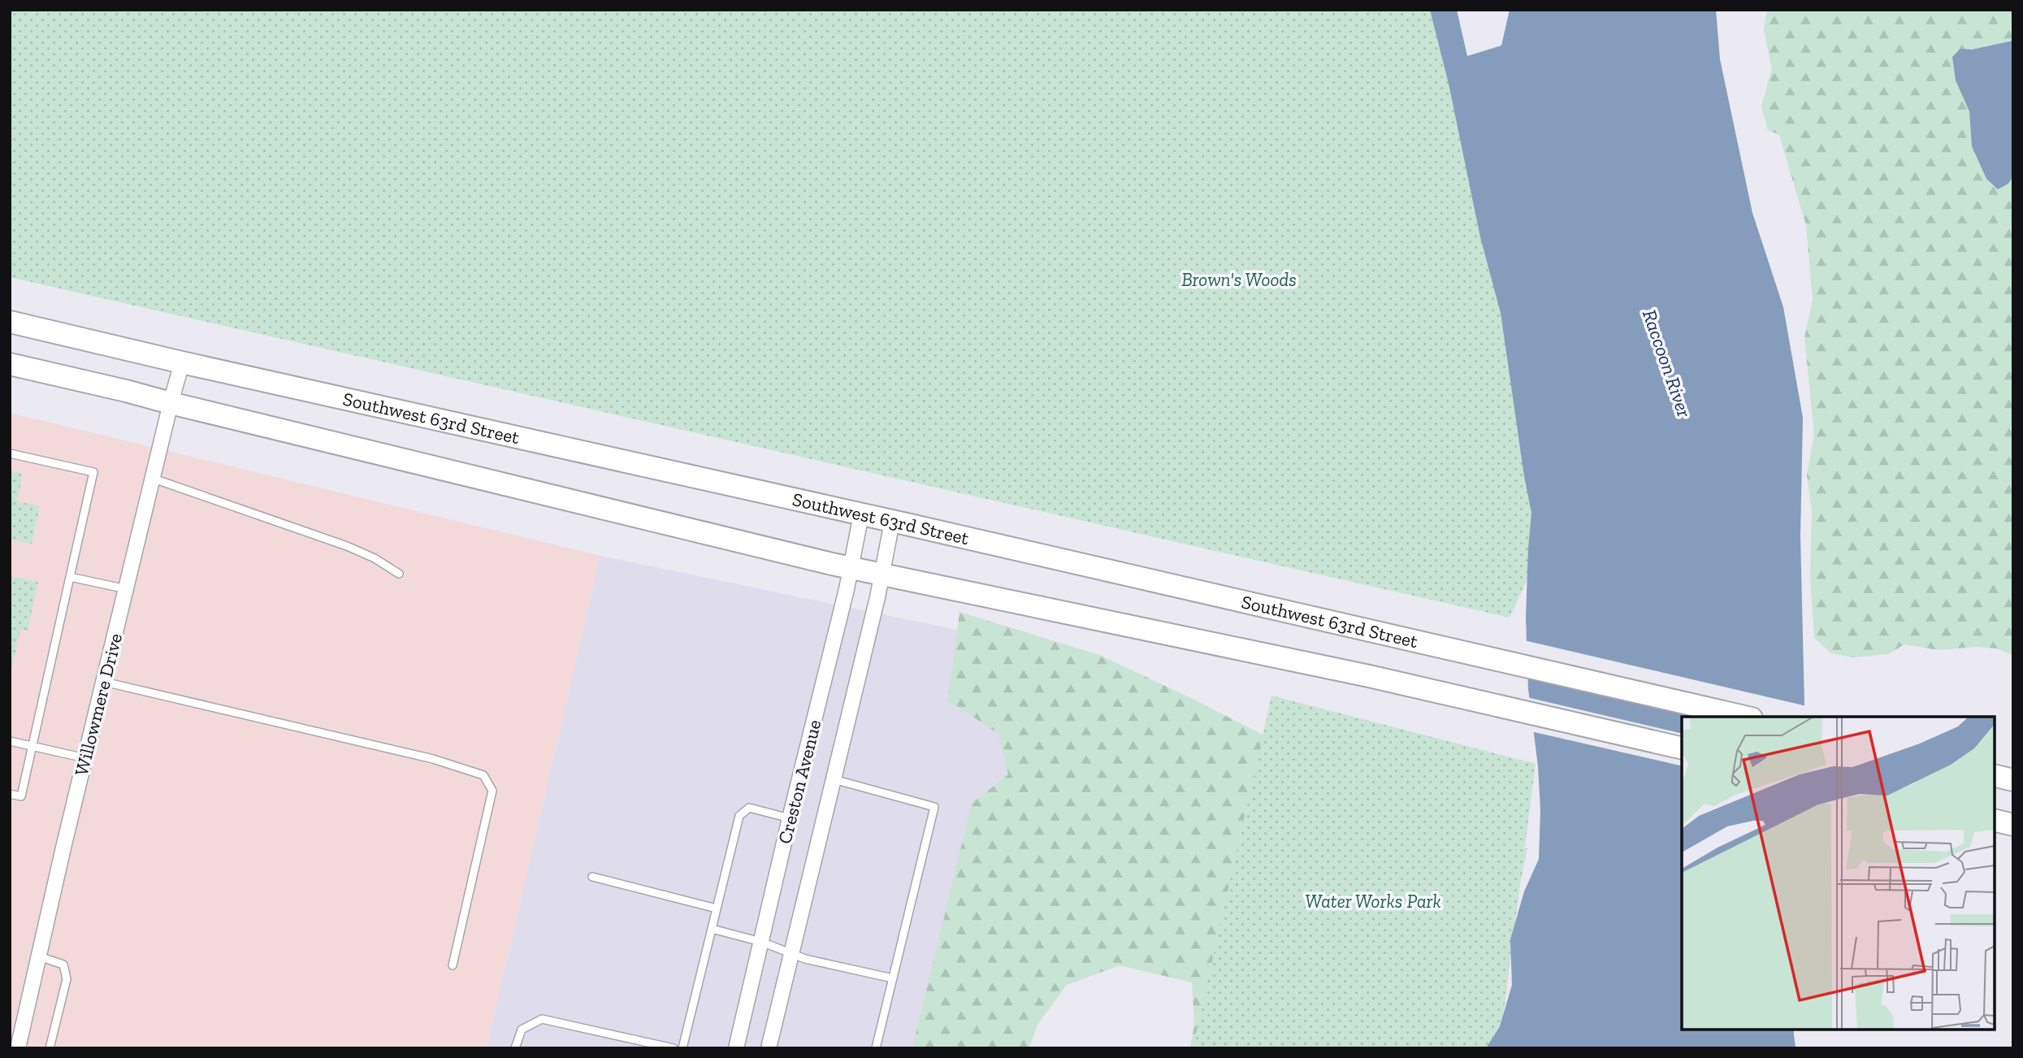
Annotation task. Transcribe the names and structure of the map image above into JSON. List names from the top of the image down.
{
  "streets": {
    "main road": ["Southwest 63rd Street"],
    "street": ["Willowmere Drive", "Creston Avenue"]
  },
  "crossings": [
    ["Southwest 63rd Street", "Willowmere Drive"],
    ["Southwest 63rd Street", "Creston Avenue"]
  ],
  "water": ["Raccoon River"],
  "parks": ["Brown's Woods", "Water Works Park"]
}
